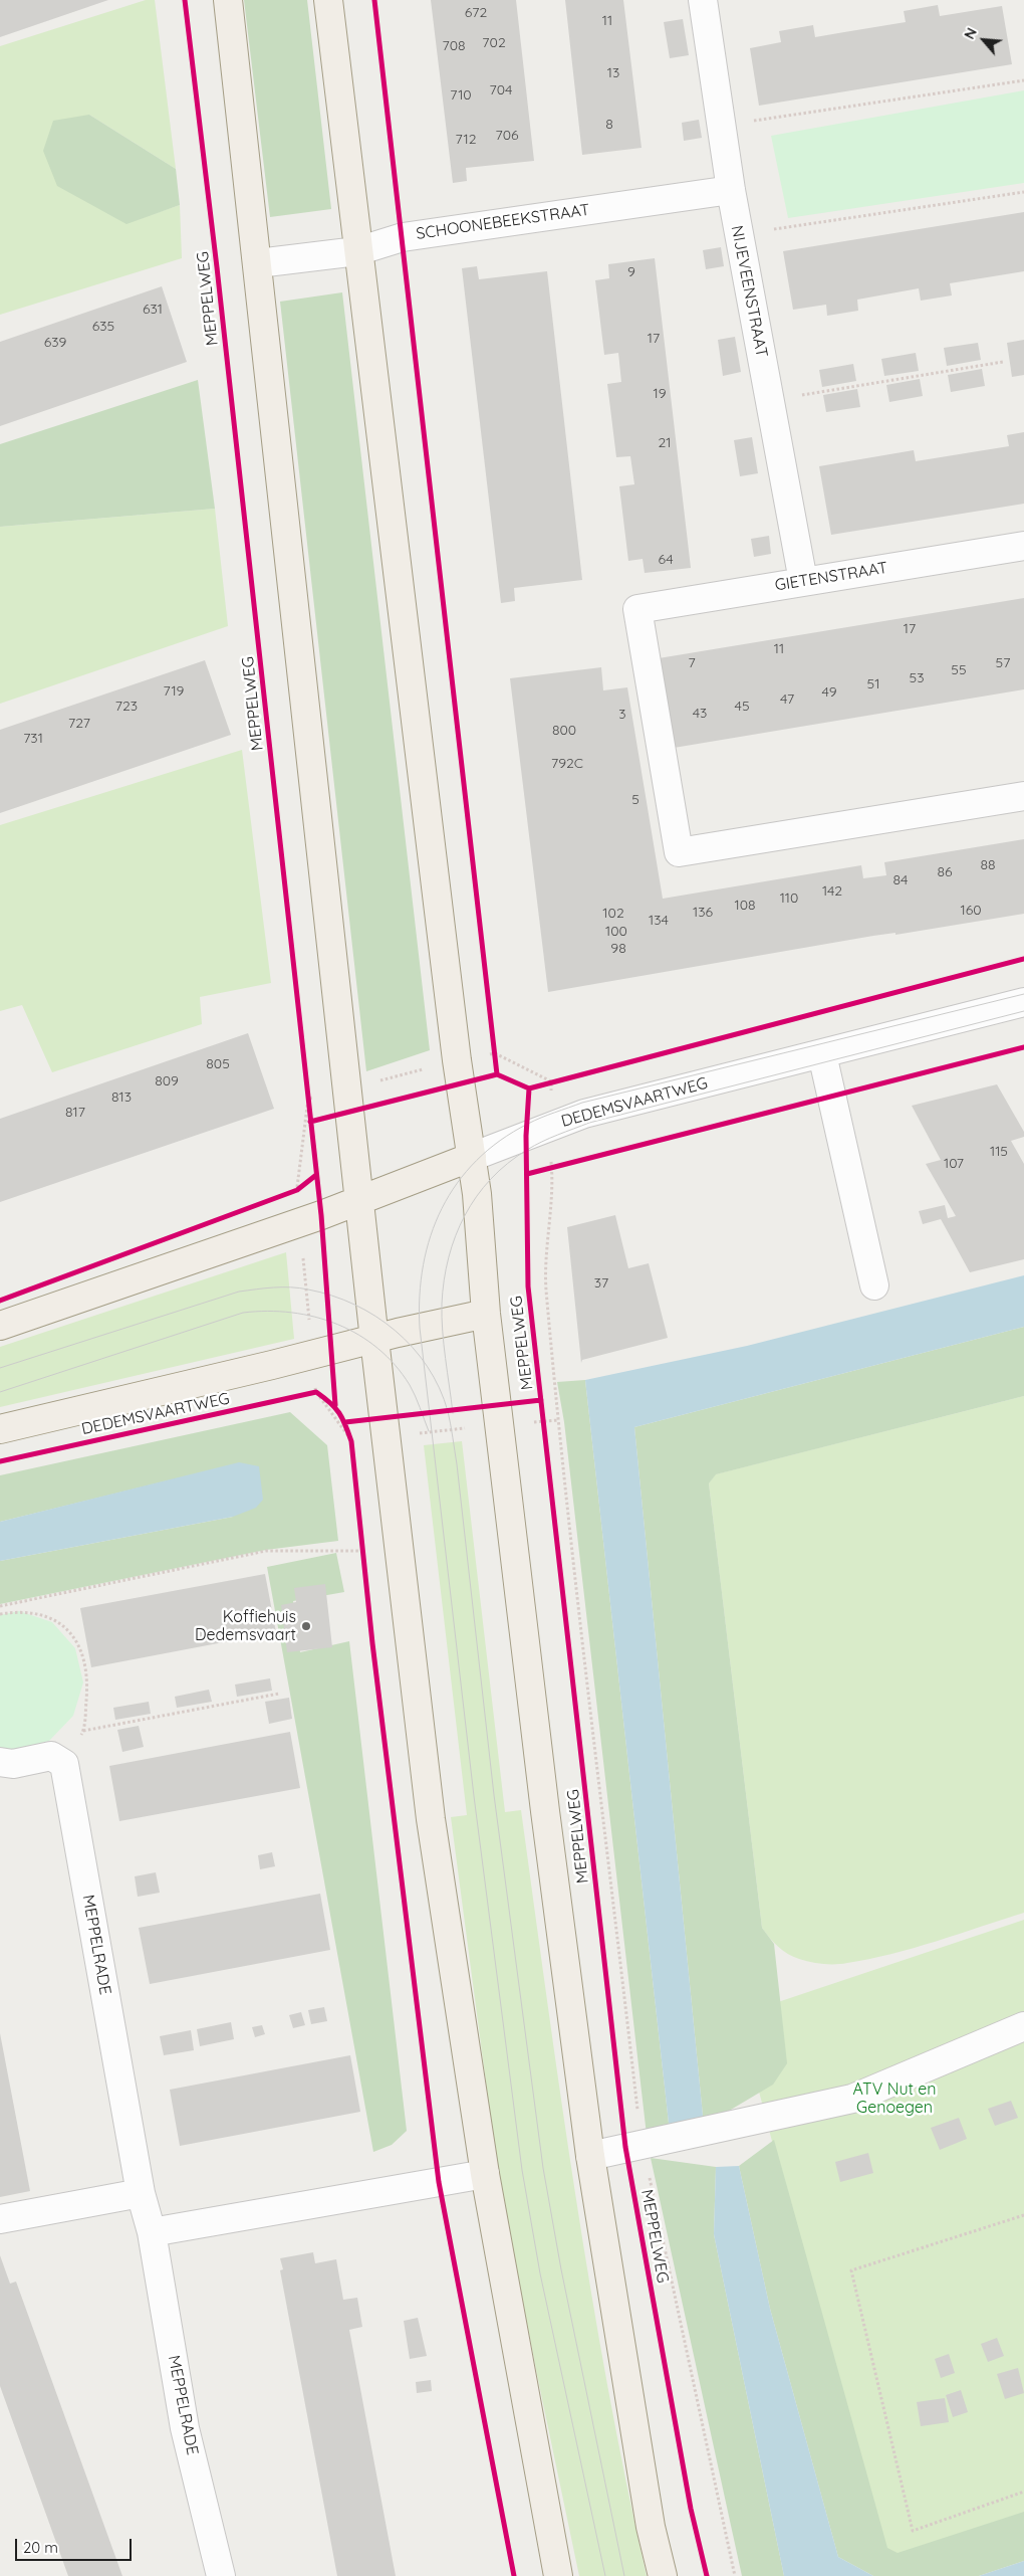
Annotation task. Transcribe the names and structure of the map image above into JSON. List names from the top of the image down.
{
  "streets": {
    "main road": ["MEPPELWEG", "DEDEMSVAARTWEG"],
    "street": [
      "SCHOONEBEEKSTRAAT",
      "NIJEVEENSTRAAT",
      "GIETENSTRAAT",
      "MEPPELRADE"
    ]
  },
  "crossings": [
    ["SCHOONEBEEKSTRAAT", "NIJEVEENSTRAAT"],
    ["SCHOONEBEEKSTRAAT", "MEPPELWEG"],
    ["NIJEVEENSTRAAT", "GIETENSTRAAT"],
    ["MEPPELWEG", "DEDEMSVAARTWEG"]
  ],
  "parks": ["ATV Nut en Genoegen"],
  "places": ["Koffiehuis Dedemsvaart"],
  "house_numbers": [
    "672",
    "11",
    "702",
    "708",
    "13",
    "704",
    "710",
    "8",
    "706",
    "712",
    "9",
    "631",
    "635",
    "17",
    "639",
    "19",
    "21",
    "64",
    "17",
    "11",
    "7",
    "57",
    "55",
    "53",
    "51",
    "719",
    "49",
    "47",
    "723",
    "45",
    "43",
    "3",
    "727",
    "800",
    "731",
    "792C",
    "5",
    "88",
    "86",
    "84",
    "142",
    "110",
    "108",
    "160",
    "136",
    "102",
    "134",
    "100",
    "98",
    "805",
    "809",
    "813",
    "817",
    "115",
    "107",
    "37"
  ],
  "scale_bar": "20 m",
  "north": "top left"
}
